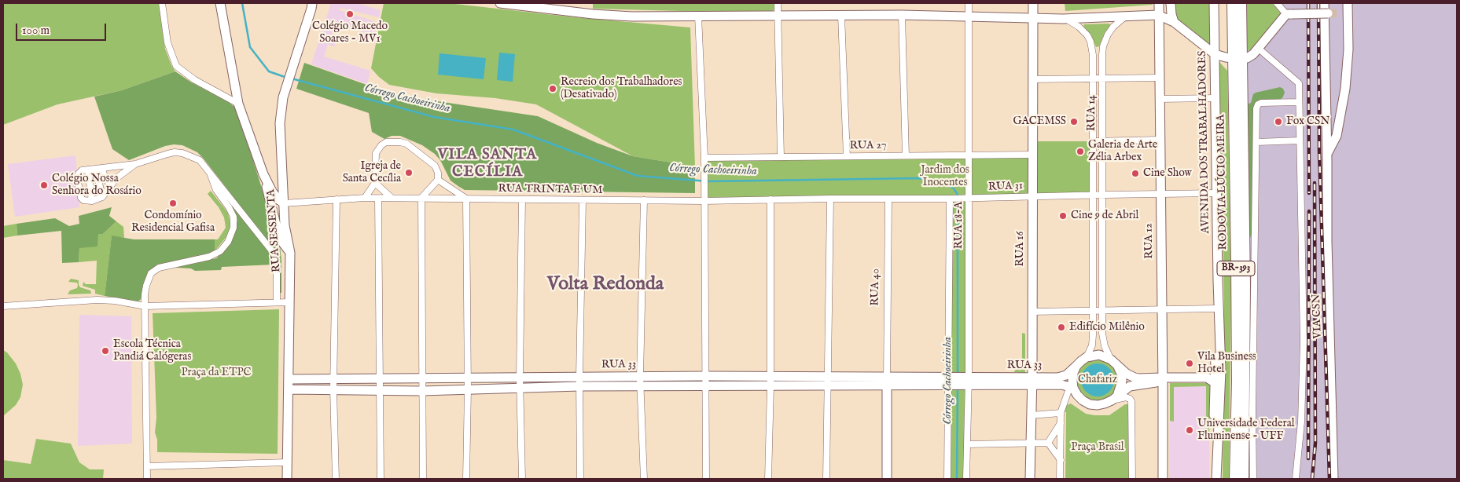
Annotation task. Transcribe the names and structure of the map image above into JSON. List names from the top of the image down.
{
  "streets": {
    "main road": ["RODOVIA LÚCIO MEIRA", "BR-393"],
    "street": [
      "RUA 14",
      "AVENIDA DOS TRABALHADORES",
      "RUA 27",
      "RUA 31",
      "RUA TRINTA E UM",
      "RUA 18-A",
      "RUA SESSENTA",
      "RUA 12",
      "RUA 16",
      "RUA 40",
      "VIA CSN",
      "RUA 33"
    ]
  },
  "crossings": [
    ["RUA 14", "RUA 31"],
    ["RUA 14", "RUA 33"],
    ["AVENIDA DOS TRABALHADORES", "RUA 31"],
    ["RUA 27", "RUA 18-A"],
    ["RUA 27", "RUA 16"],
    ["RUA 31", "RUA TRINTA E UM"],
    ["RUA 31", "RUA 18-A"],
    ["RUA 31", "RUA 12"],
    ["RUA 31", "RUA 16"],
    ["RUA 31", "RUA 40"],
    ["RUA TRINTA E UM", "RUA SESSENTA"],
    ["RUA 18-A", "RUA 33"],
    ["RUA SESSENTA", "RUA 33"],
    ["RUA 16", "RUA 33"],
    ["RUA 40", "RUA 33"]
  ],
  "districts": ["VILA SANTA CECÍLIA", "Volta Redonda"],
  "water": ["Córrego Cachoeirinha"],
  "parks": [
    "Jardim dos Inocentes",
    "Praça da ETPC",
    "Chafariz",
    "Praça Brasil"
  ],
  "places": [
    "Colégio Macedo Soares - MV1",
    "Recreio dos Trabalhadores (Desativado)",
    "GACEMSS",
    "Fox CSN",
    "Galeria de Arte Zélia Arbex",
    "Igreja de Santa Cecília",
    "Cine Show",
    "Colégio Nossa Senhora do Rosário",
    "Condomínio Residencial Gafisa",
    "Cine 9 de Abril",
    "Edifício Milênio",
    "Escola Técnica Pandiá Calógeras",
    "Vila Business Hotel",
    "Universidade Federal Fluminense - UFF"
  ],
  "scale_bar": "100 m"
}
